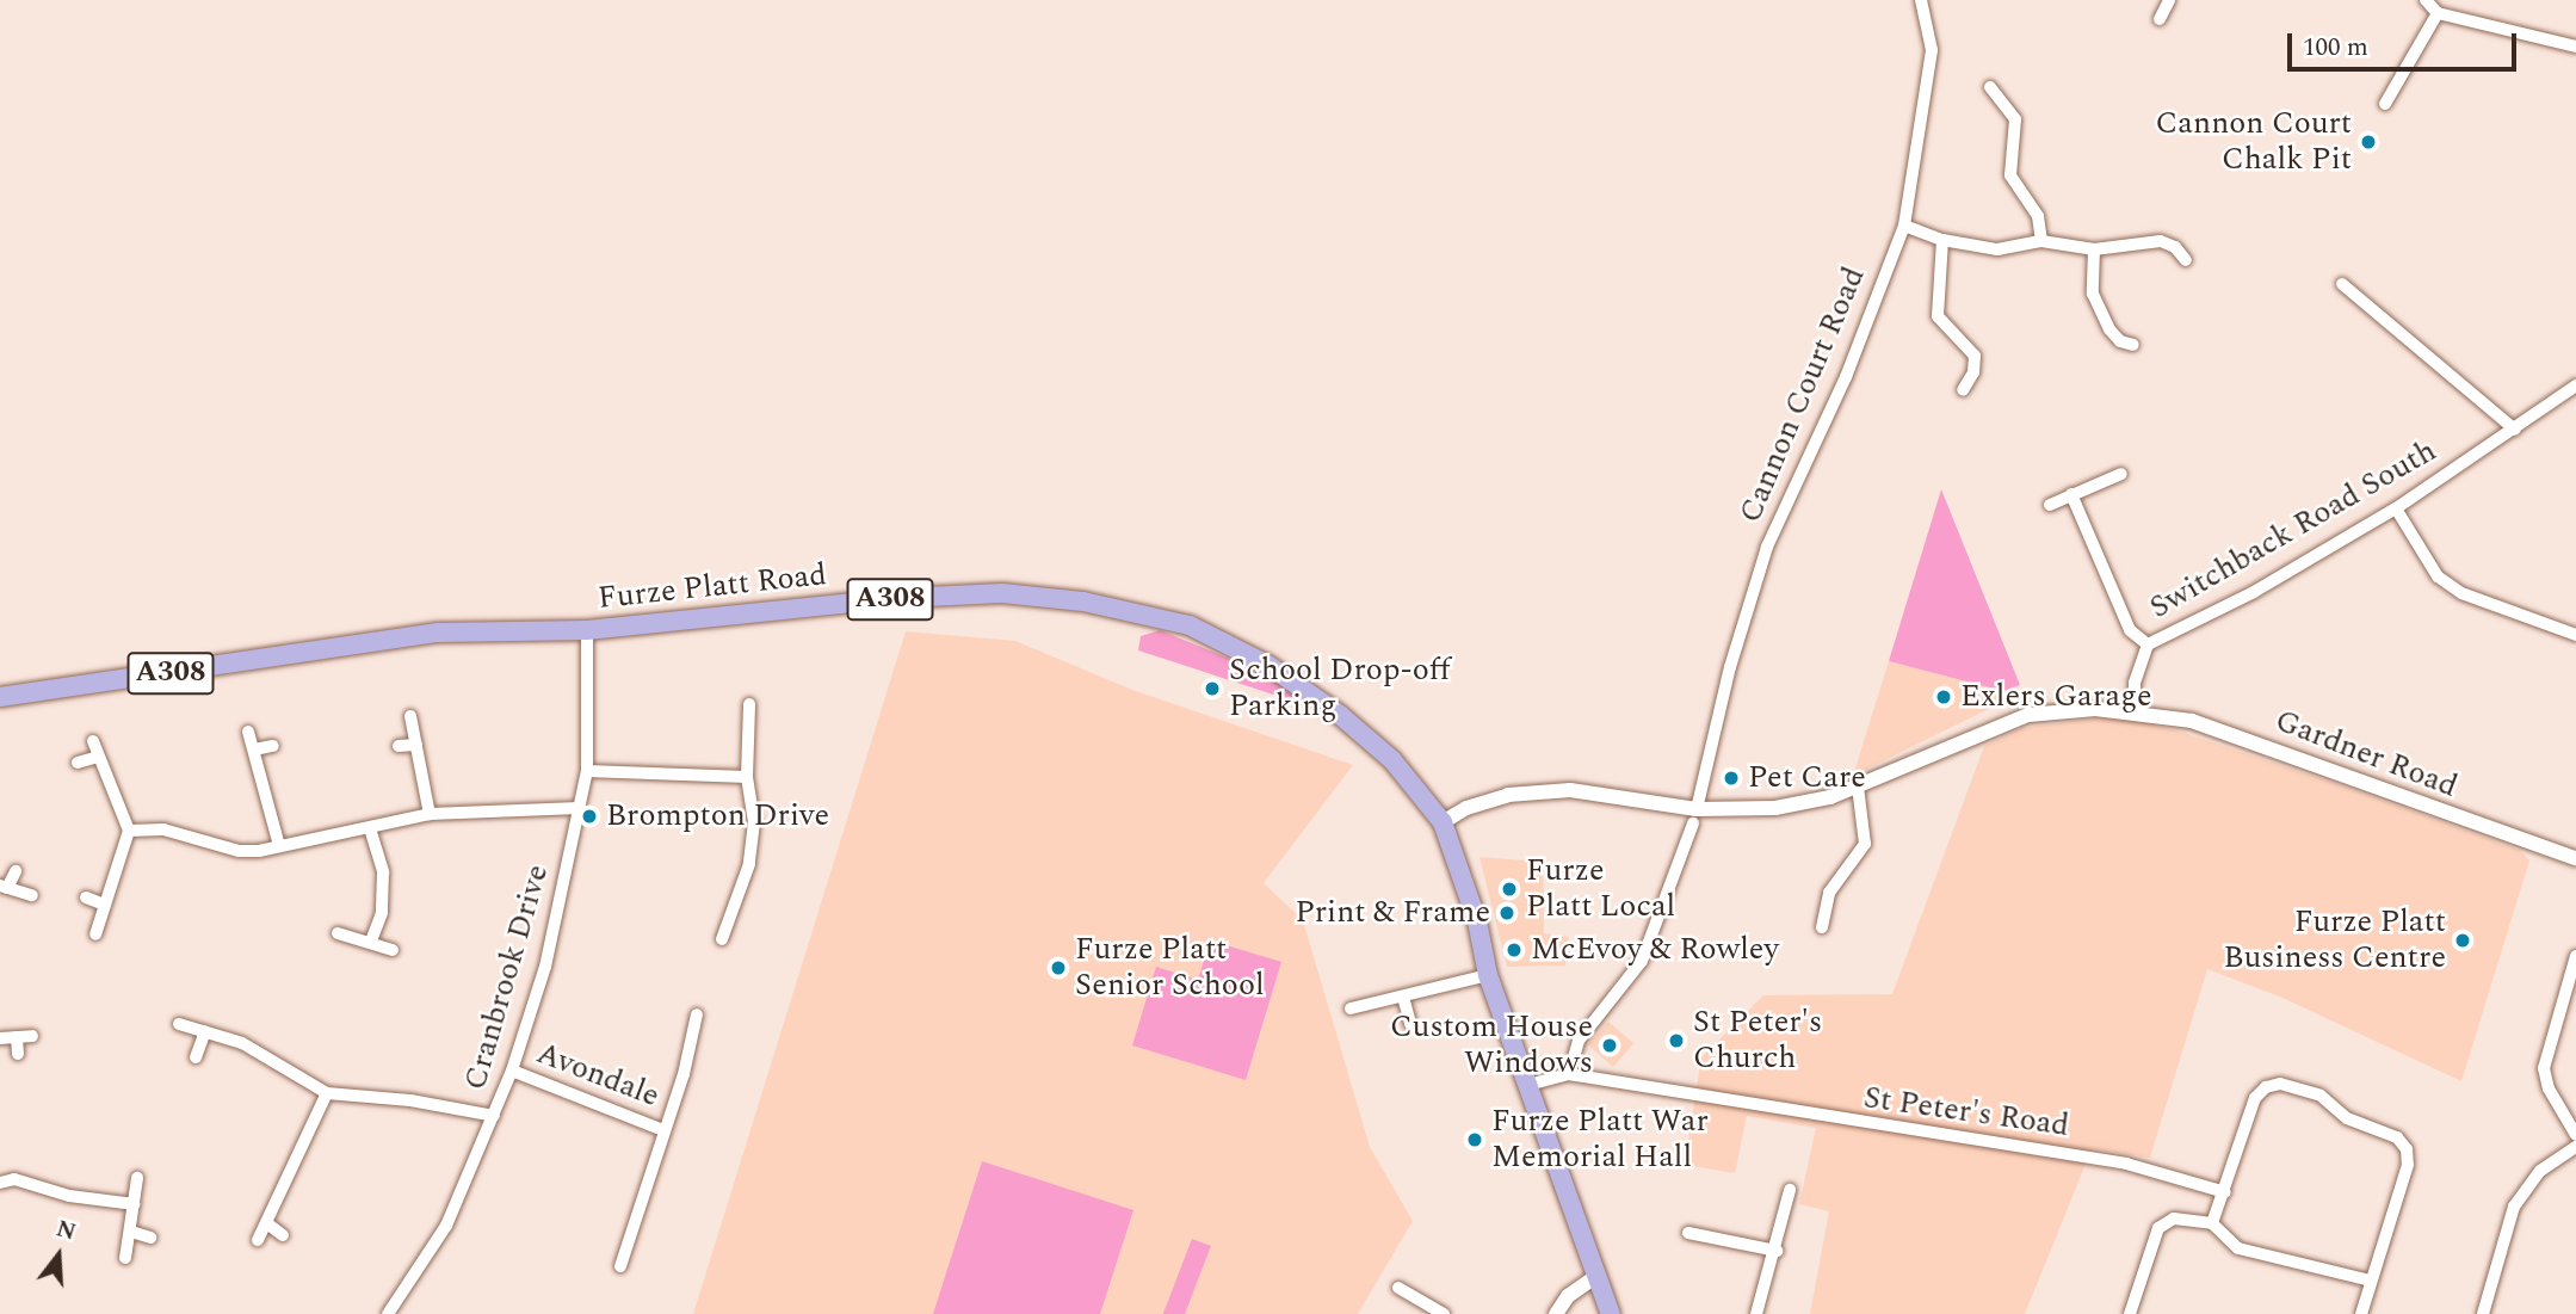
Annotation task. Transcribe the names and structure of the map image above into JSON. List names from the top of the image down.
{
  "streets": {
    "main road": ["Furze Platt Road", "A308"],
    "street": [
      "Cannon Court Road",
      "Switchback Road South",
      "Gardner Road",
      "Cranbrook Drive",
      "Avondale",
      "St Peter's Road"
    ]
  },
  "crossings": [
    ["Cannon Court Road", "St Peter's Road"],
    ["Switchback Road South", "Gardner Road"],
    ["Furze Platt Road", "Cranbrook Drive"],
    ["Furze Platt Road", "St Peter's Road"],
    ["Cranbrook Drive", "Avondale"]
  ],
  "places": [
    "Cannon Court Chalk Pit",
    "School Drop-off Parking",
    "Exlers Garage",
    "Pet Care",
    "Brompton Drive",
    "Furze Platt Local",
    "Print & Frame",
    "Furze Platt Business Centre",
    "McEvoy & Rowley",
    "Furze Platt Senior School",
    "St Peter's Church",
    "Custom House Windows",
    "Furze Platt War Memorial Hall"
  ],
  "scale_bar": "100 m",
  "north": "top"
}
